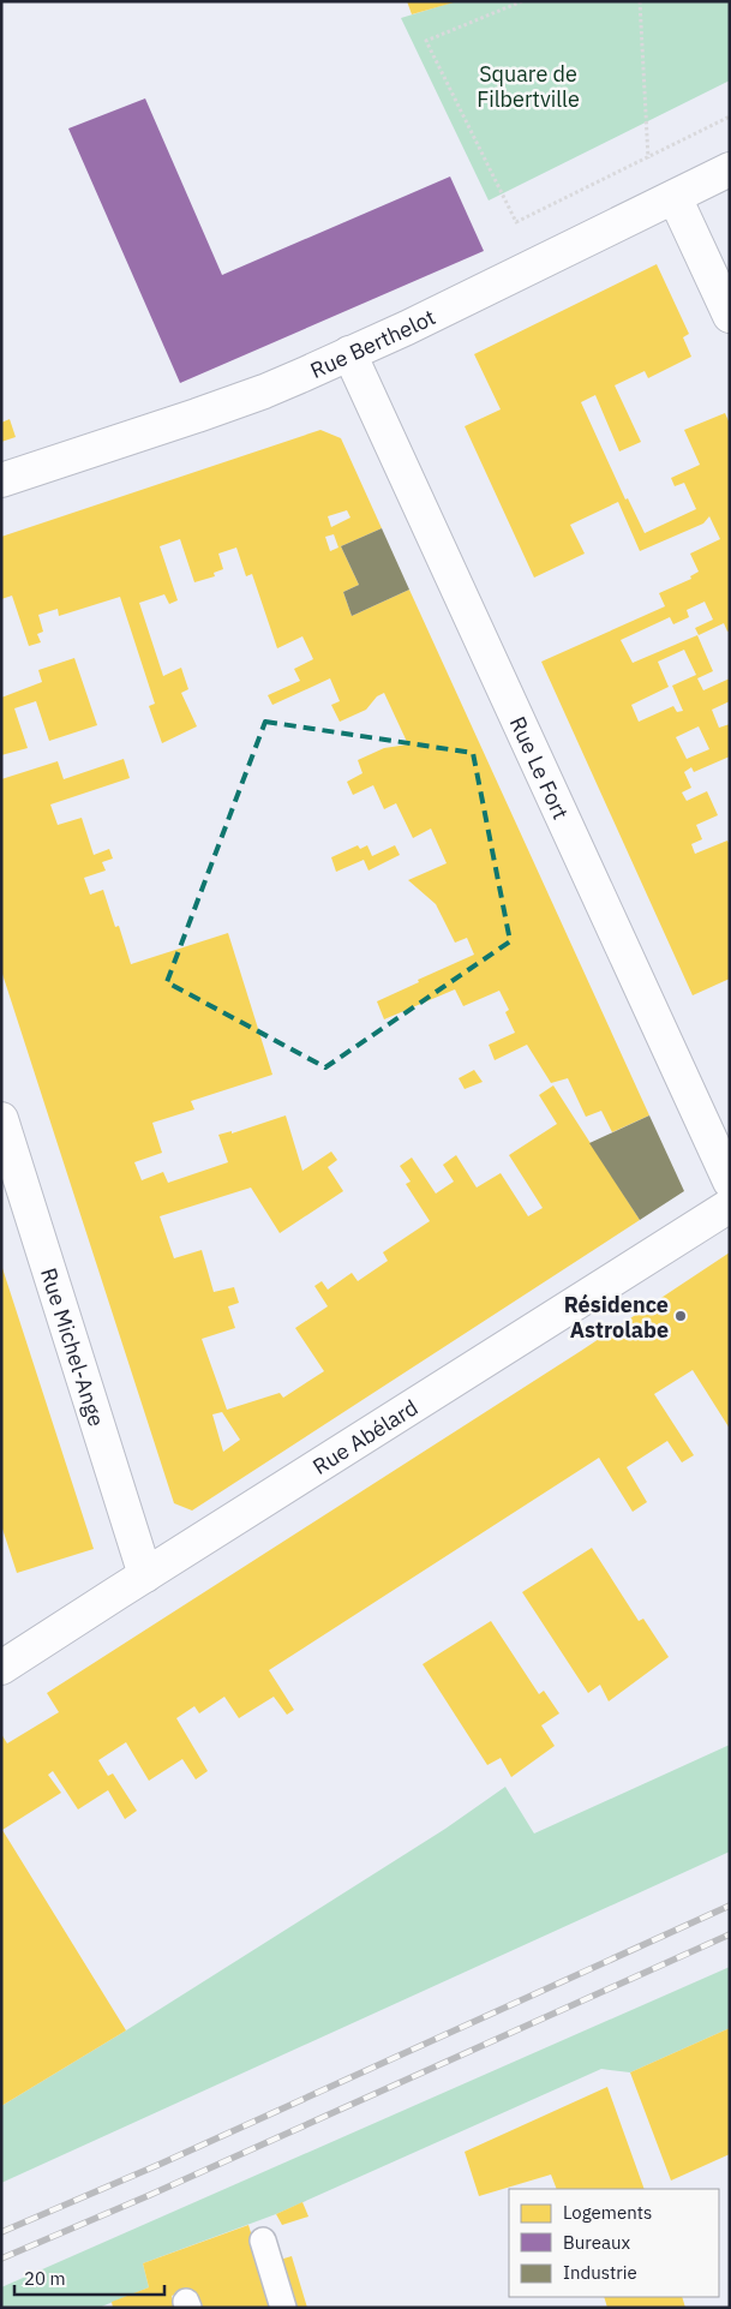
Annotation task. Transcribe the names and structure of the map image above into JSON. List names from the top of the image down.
{
  "streets": {
    "street": [
      "Rue Berthelot",
      "Rue Le Fort",
      "Rue Michel-Ange",
      "Rue Abélard"
    ]
  },
  "crossings": [
    ["Rue Berthelot", "Rue Le Fort"],
    ["Rue Michel-Ange", "Rue Abélard"]
  ],
  "parks": ["Square de Filbertville"],
  "places": ["Résidence Astrolabe"],
  "legend": ["Logements", "Bureaux", "Industrie"],
  "scale_bar": "20 m"
}
